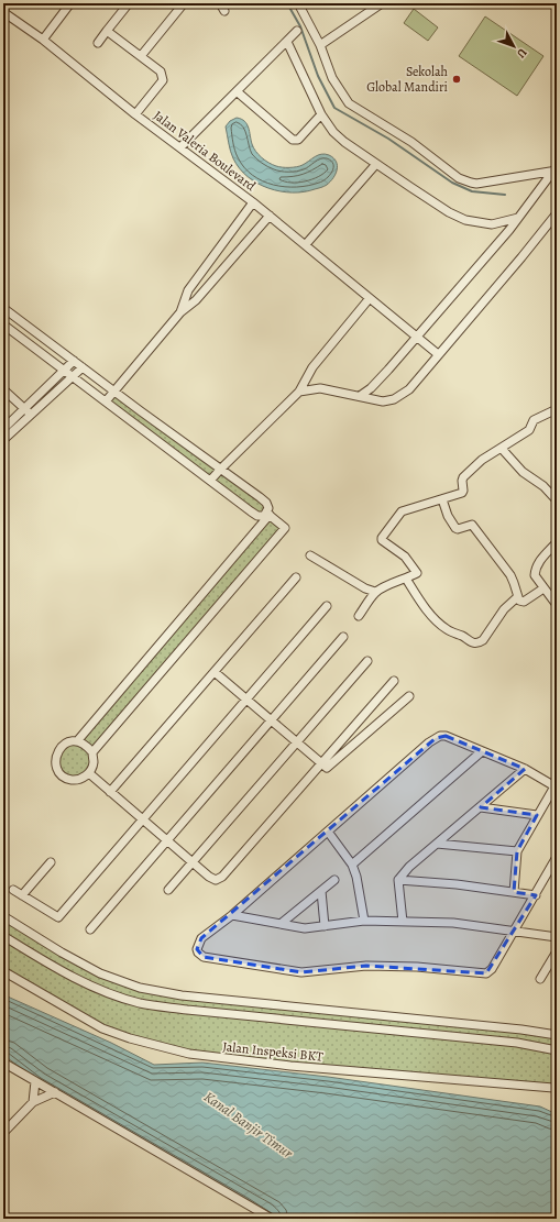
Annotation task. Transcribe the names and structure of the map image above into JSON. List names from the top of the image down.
{
  "streets": {
    "street": ["Jalan Valeria Boulevard", "Jalan Inspeksi BKT"]
  },
  "water": ["Kanal Banjir Timur"],
  "places": ["Sekolah Global Mandiri"],
  "north": "bottom right"
}
